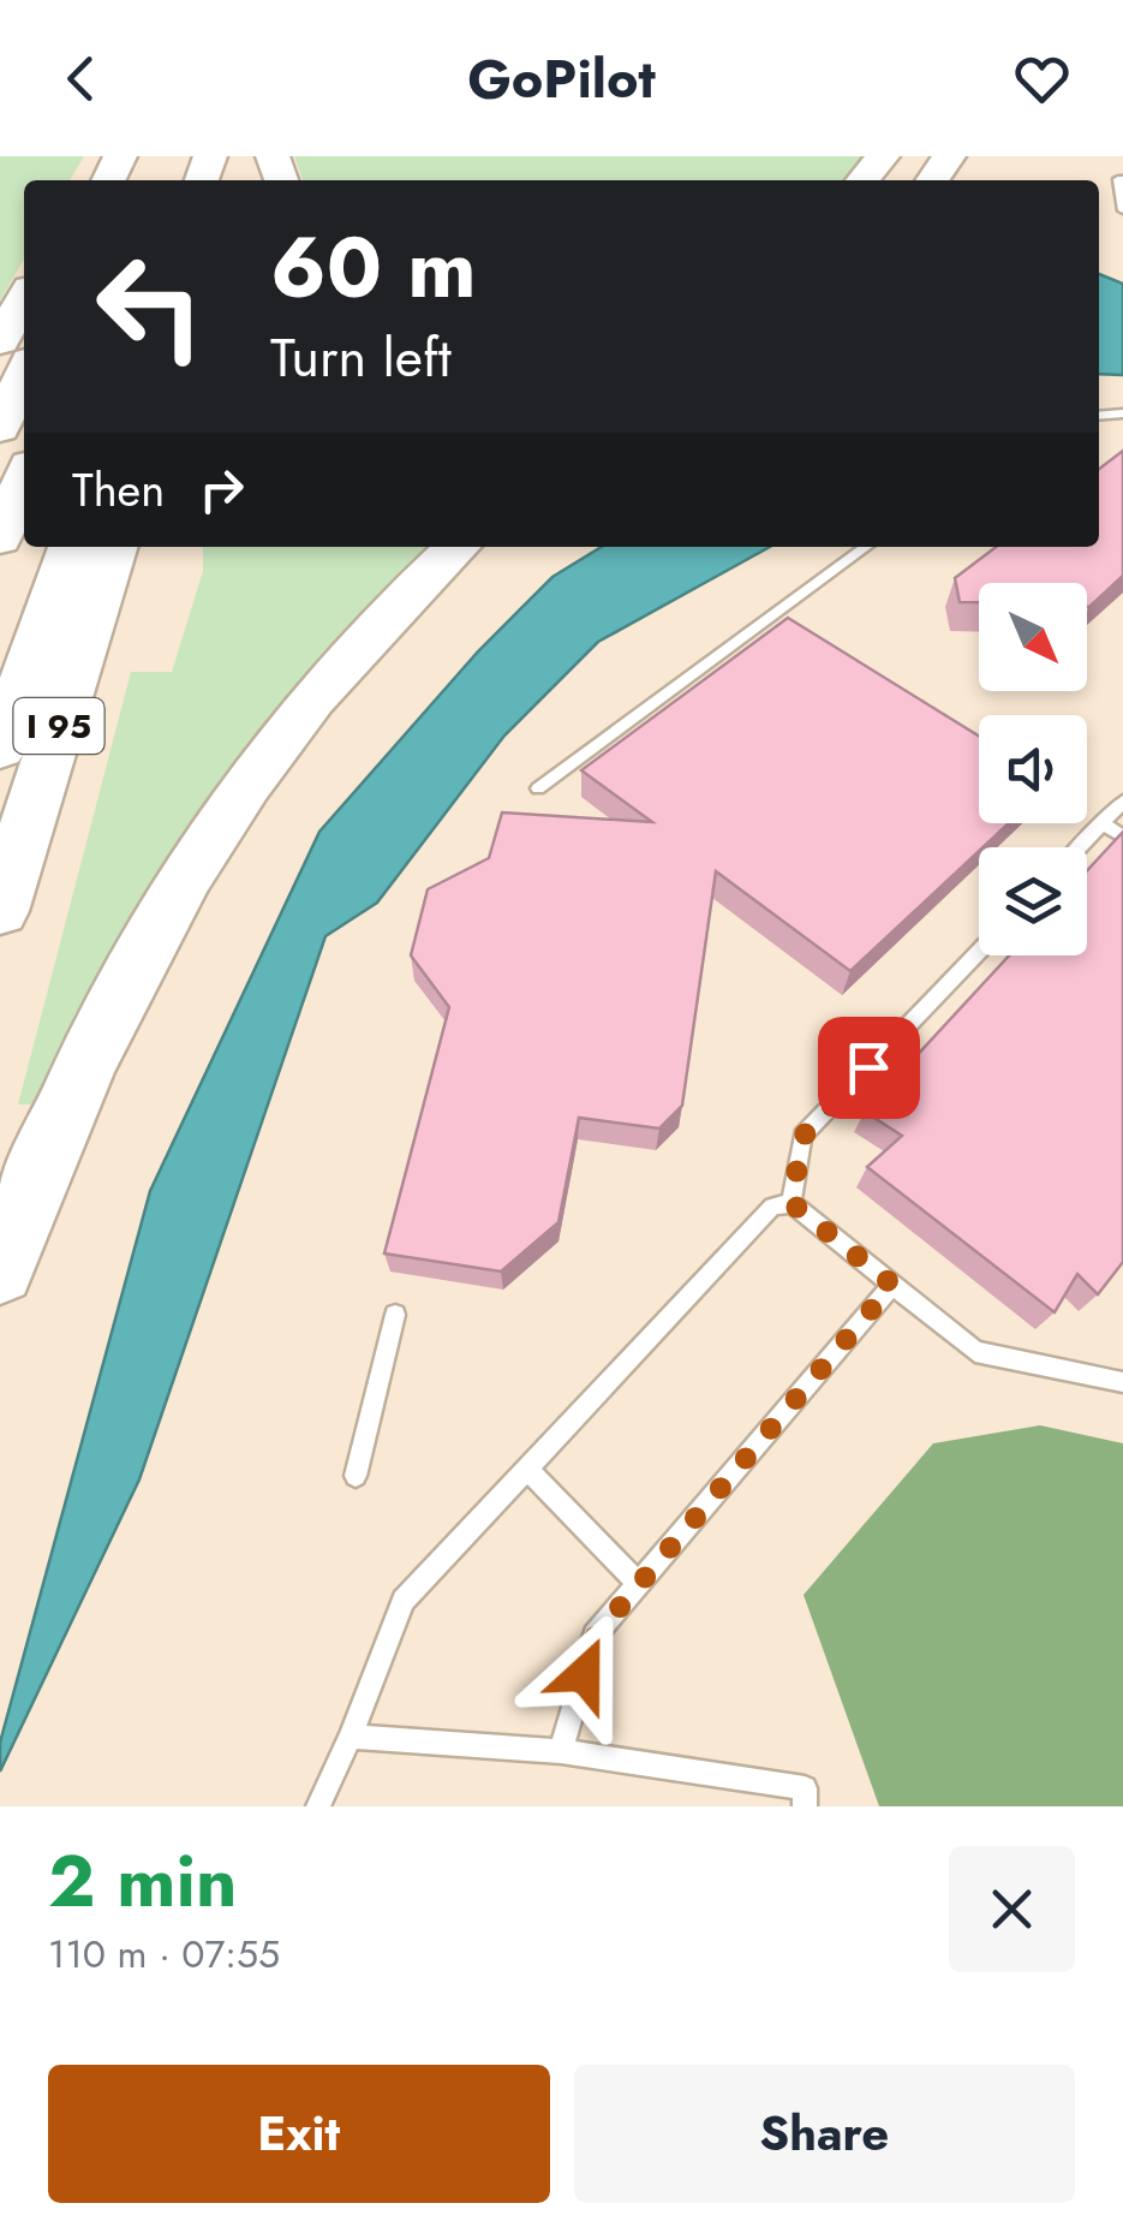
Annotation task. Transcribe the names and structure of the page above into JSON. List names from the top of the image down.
{
  "streets": {
    "highway": ["I 95"]
  },
  "north": "bottom right",
  "page": {
    "header": "GoPilot",
    "turn": ["60 m", "Turn left"],
    "then": "Then",
    "heading": ["2 min", "110 m · 07:55"],
    "buttons": ["Exit", "Share"]
  }
}
